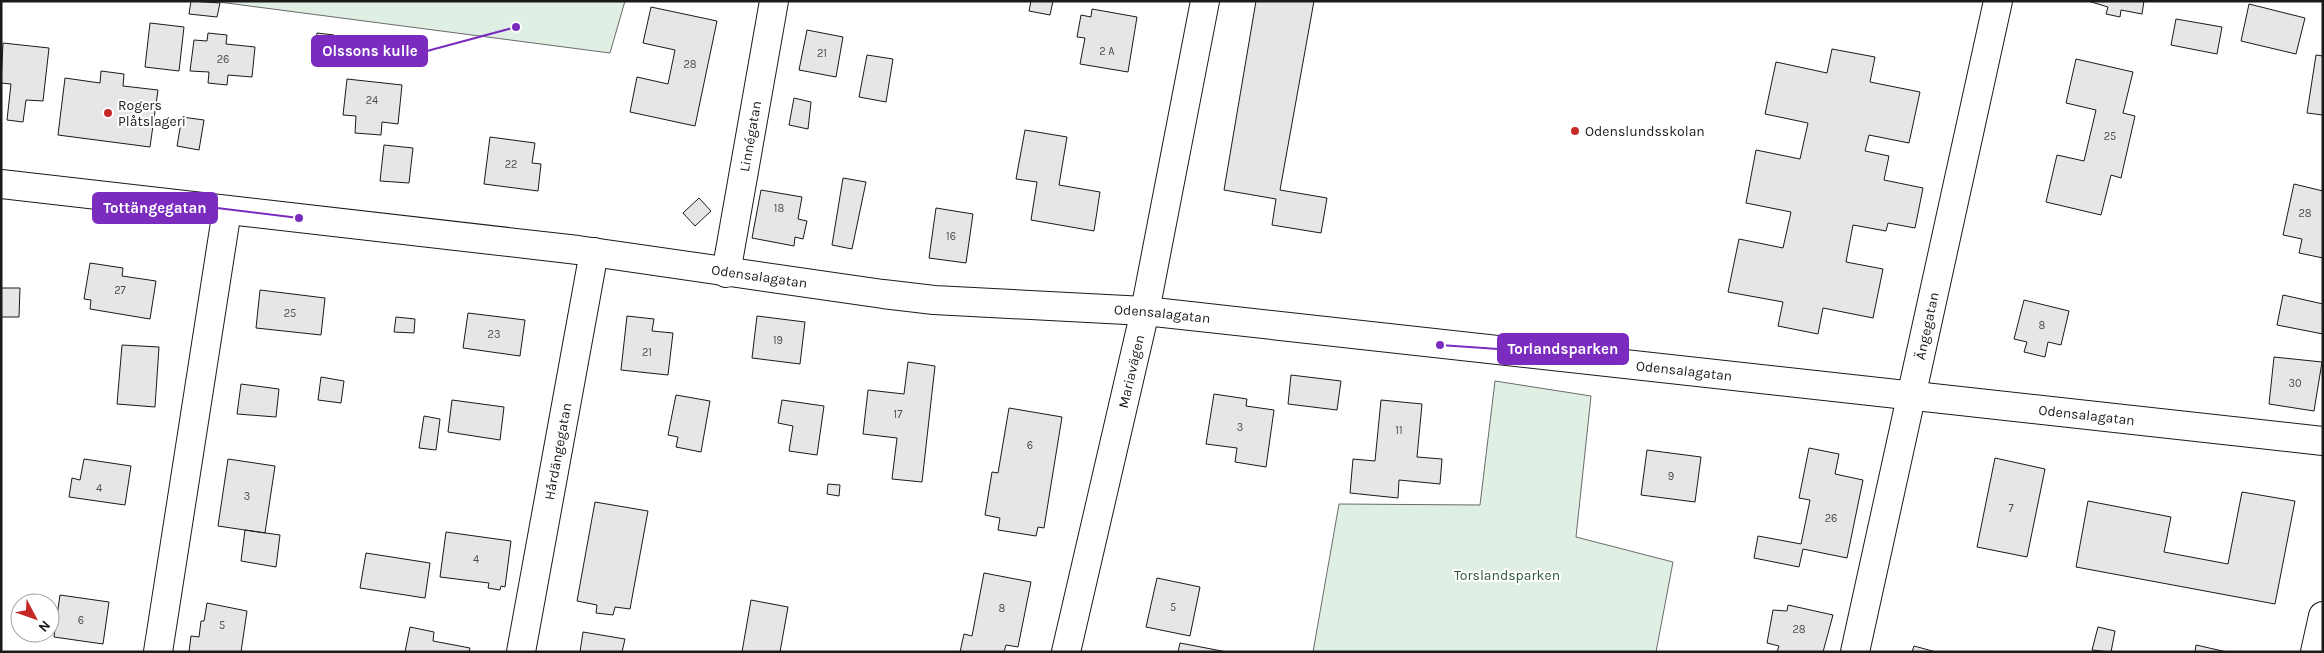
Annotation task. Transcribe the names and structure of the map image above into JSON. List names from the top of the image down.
{
  "streets": {
    "street": [
      "Linnégatan",
      "Odensalagatan",
      "Ängegatan",
      "Mariavägen",
      "Hårdängegatan"
    ]
  },
  "crossings": [
    ["Linnégatan", "Odensalagatan"],
    ["Odensalagatan", "Ängegatan"],
    ["Odensalagatan", "Mariavägen"],
    ["Odensalagatan", "Hårdängegatan"]
  ],
  "parks": ["Torslandsparken"],
  "places": [
    "Olssons kulle",
    "Rogers Plåtslageri",
    "Odenslundsskolan",
    "Tottängegatan",
    "Torlandsparken"
  ],
  "house_numbers": [
    "2 A",
    "21",
    "26",
    "28",
    "24",
    "25",
    "22",
    "18",
    "28",
    "16",
    "27",
    "25",
    "8",
    "23",
    "19",
    "21",
    "30",
    "17",
    "3",
    "11",
    "6",
    "9",
    "4",
    "3",
    "7",
    "26",
    "4",
    "5",
    "8",
    "6",
    "5",
    "28"
  ],
  "north": "bottom right"
}
